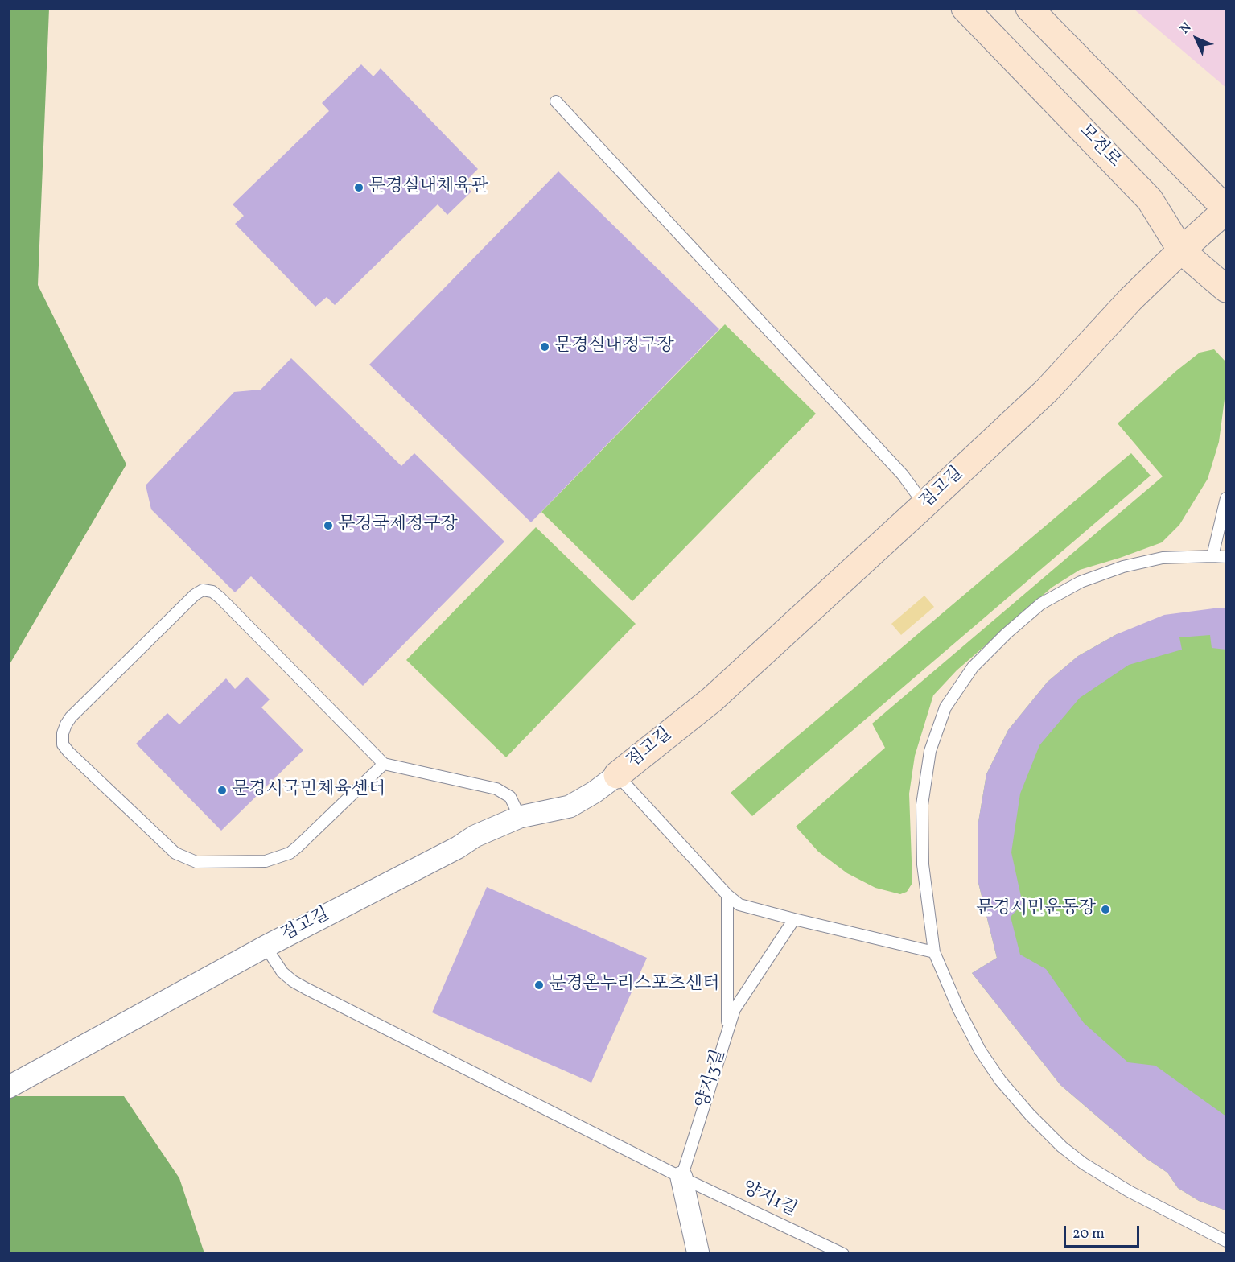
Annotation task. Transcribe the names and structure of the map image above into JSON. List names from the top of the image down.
{
  "streets": {
    "street": ["모전로", "점고길", "양지3길"],
    "lane": ["양지1길"]
  },
  "crossings": [
    ["모전로", "점고길"],
    ["점고길", "양지1길"],
    ["양지3길", "양지1길"]
  ],
  "places": [
    "문경실내체육관",
    "문경실내정구장",
    "문경국제정구장",
    "문경시국민체육센터",
    "문경시민운동장",
    "문경온누리스포츠센터"
  ],
  "scale_bar": "20 m",
  "north": "top left"
}
